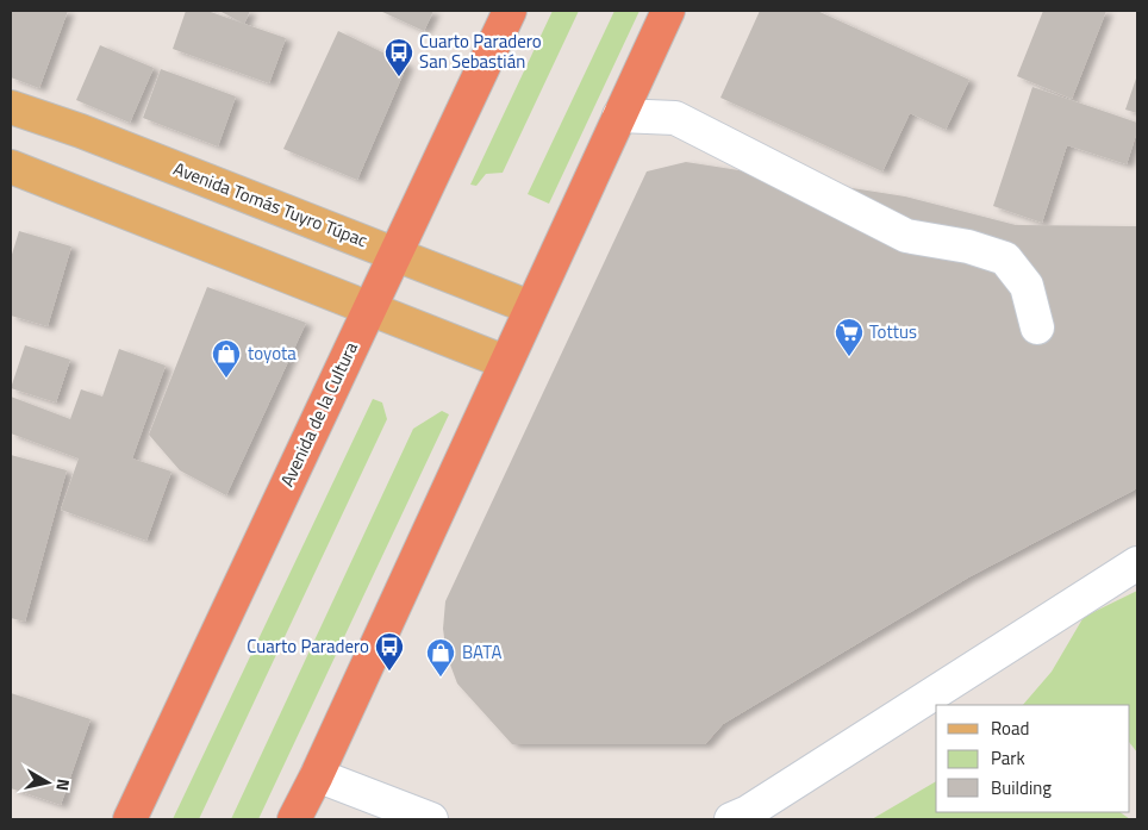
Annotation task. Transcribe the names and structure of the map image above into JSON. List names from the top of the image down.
{
  "streets": {
    "highway": ["Avenida de la Cultura"],
    "main road": ["Avenida Tomás Tuyro Túpac"]
  },
  "crossings": [
    ["Avenida Tomás Tuyro Túpac", "Avenida de la Cultura"]
  ],
  "places": {
    "bus stop": ["Cuarto Paradero San Sebastián", "Cuarto Paradero"],
    "supermarket": ["Tottus"],
    "shop": ["toyota", "BATA"]
  },
  "legend": ["Road", "Park", "Building"],
  "north": "right"
}
